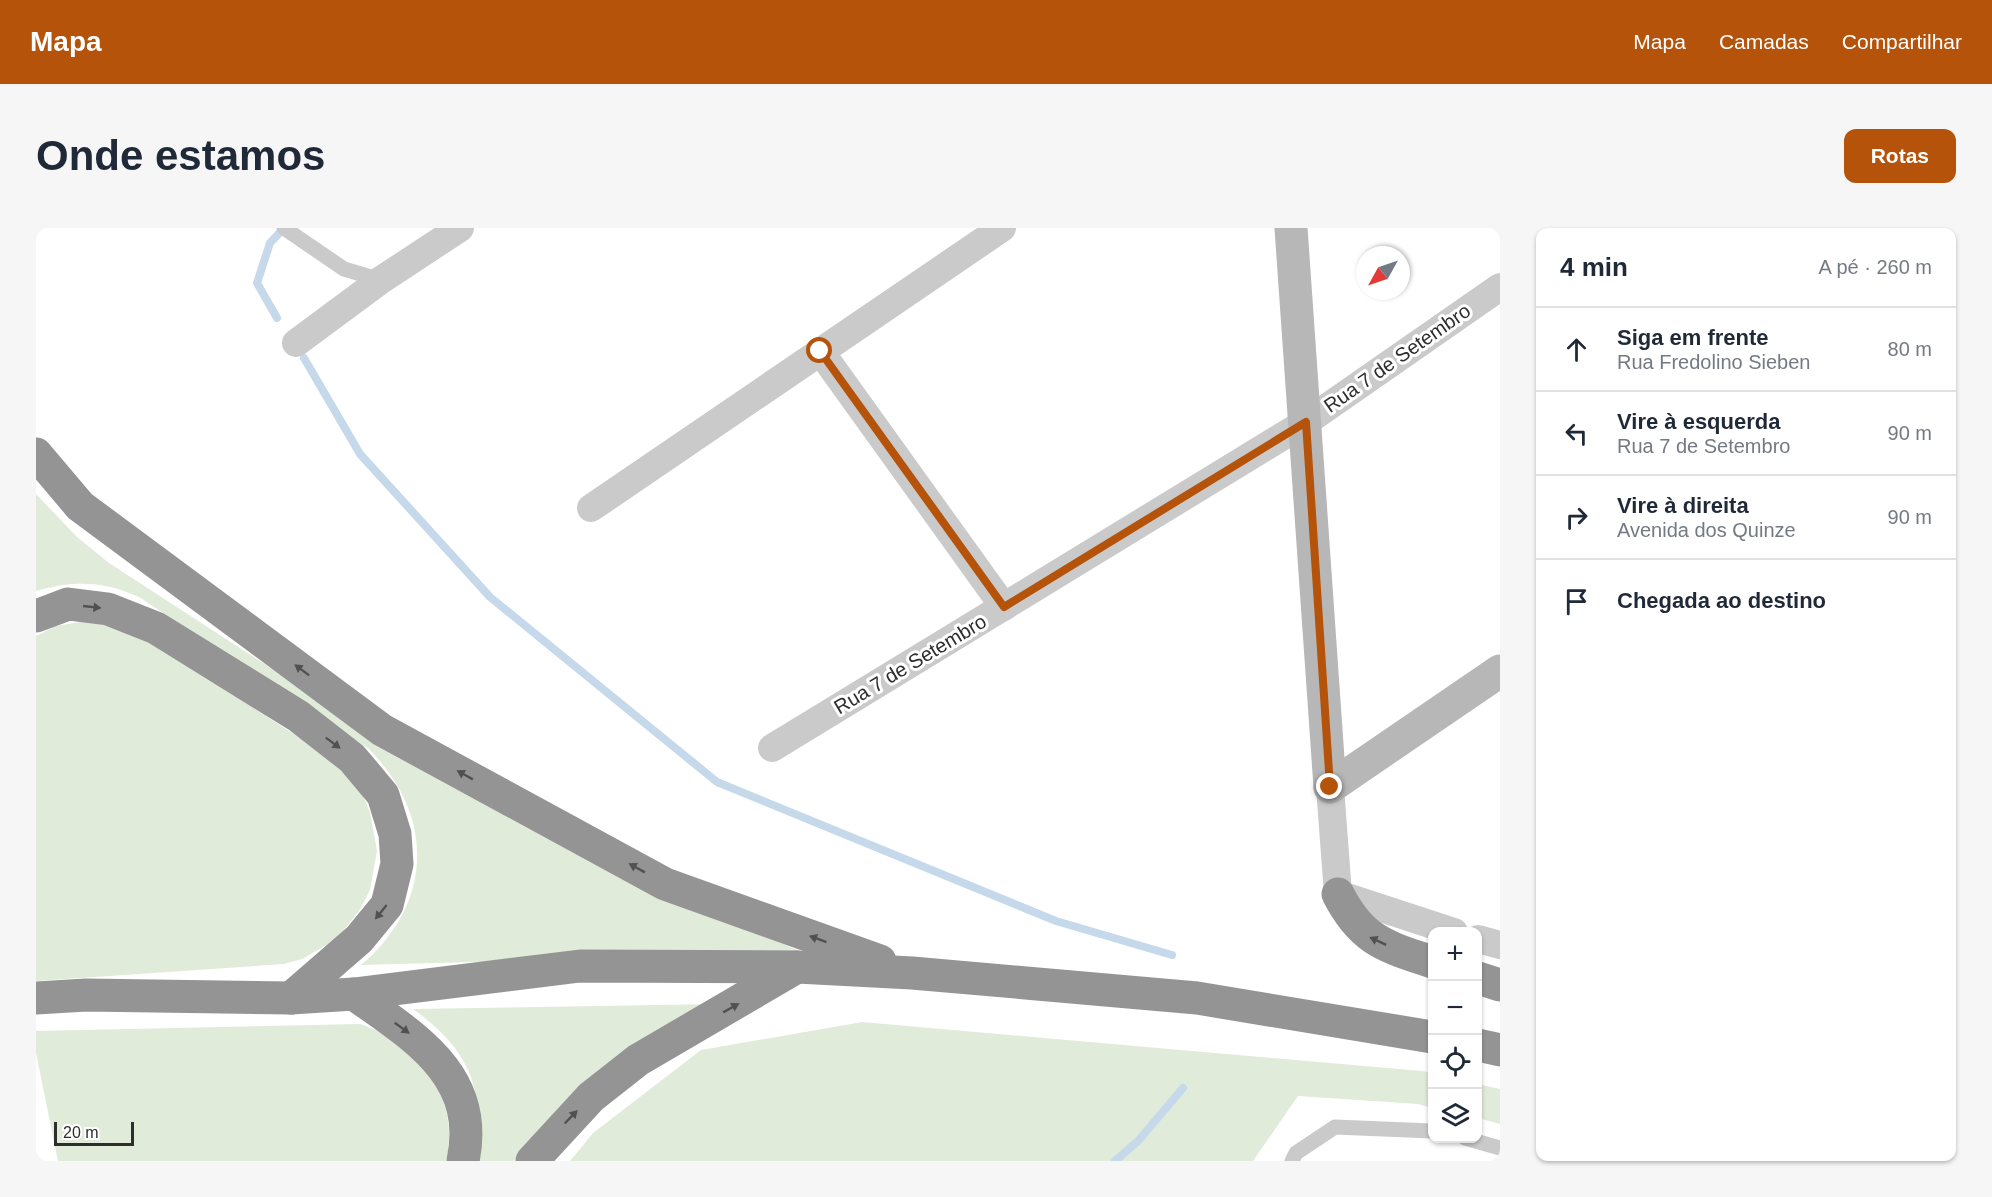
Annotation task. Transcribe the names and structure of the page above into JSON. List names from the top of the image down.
{
  "streets": {
    "street": ["Rua 7 de Setembro"]
  },
  "scale_bar": "20 m",
  "north": "bottom left",
  "page": {
    "header": "Mapa",
    "nav": ["Mapa", "Camadas", "Compartilhar"],
    "buttons": "Rotas",
    "title": "Onde estamos",
    "heading": ["4 min", "A pé · 260 m"],
    "list": [
      ["Siga em frente", "Rua Fredolino Sieben", "80 m"],
      ["Vire à esquerda", "Rua 7 de Setembro", "90 m"],
      ["Vire à direita", "Avenida dos Quinze", "90 m"],
      "Chegada ao destino"
    ],
    "map_buttons": ["+", "−"],
    "scale": "20 m"
  }
}
